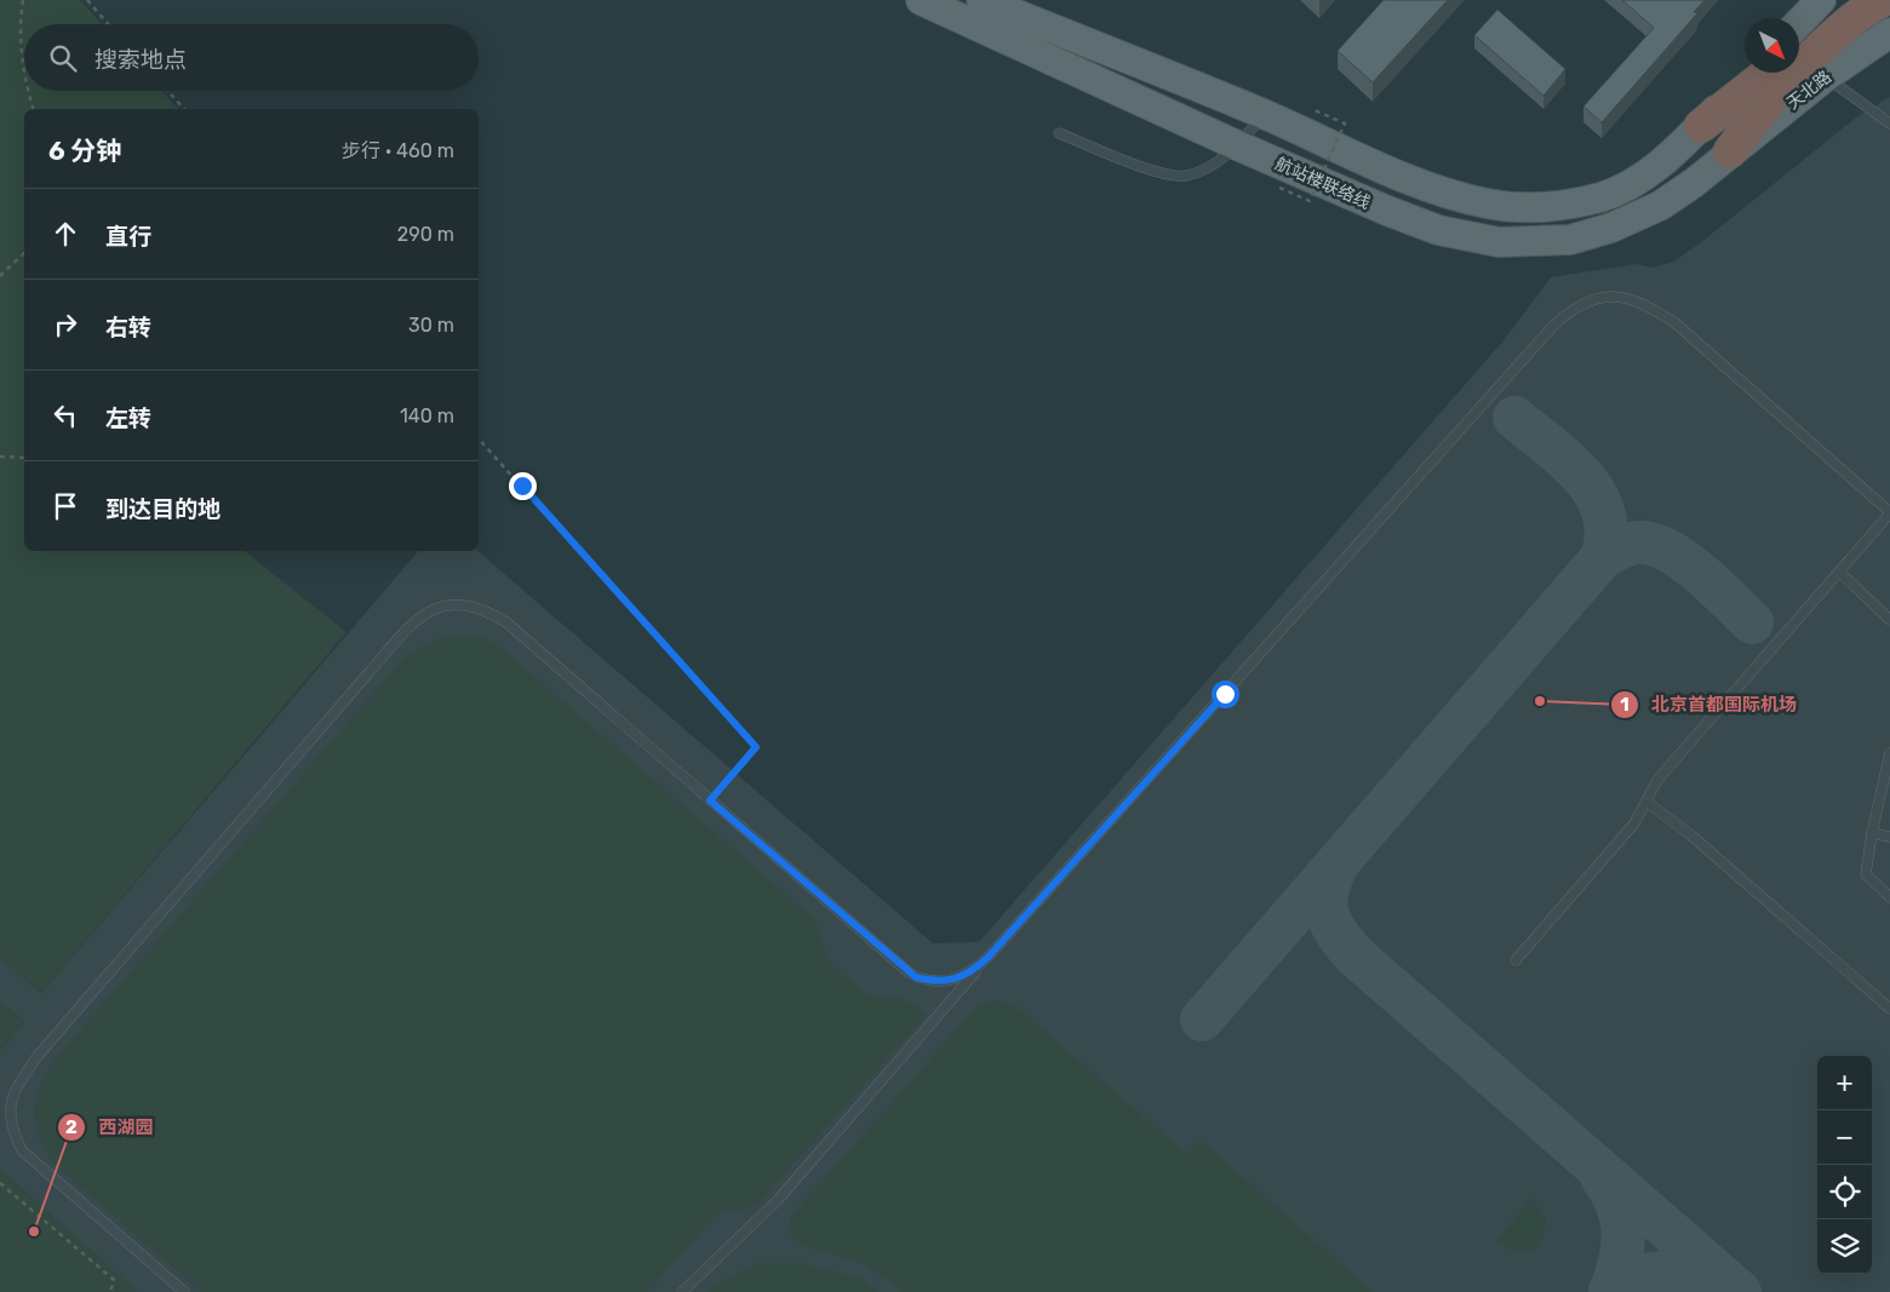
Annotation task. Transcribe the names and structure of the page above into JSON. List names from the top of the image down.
{
  "streets": {
    "main road": ["天北路", "航站楼联络线"]
  },
  "crossings": [
    ["天北路", "航站楼联络线"]
  ],
  "places": ["北京首都国际机场", "西湖园"],
  "north": "bottom right",
  "page": {
    "search": "搜索地点",
    "heading": ["6 分钟", "步行 · 460 m"],
    "list": [
      ["直行", "290 m"],
      ["右转", "30 m"],
      ["左转", "140 m"],
      "到达目的地"
    ],
    "map_buttons": ["+", "−"]
  }
}
